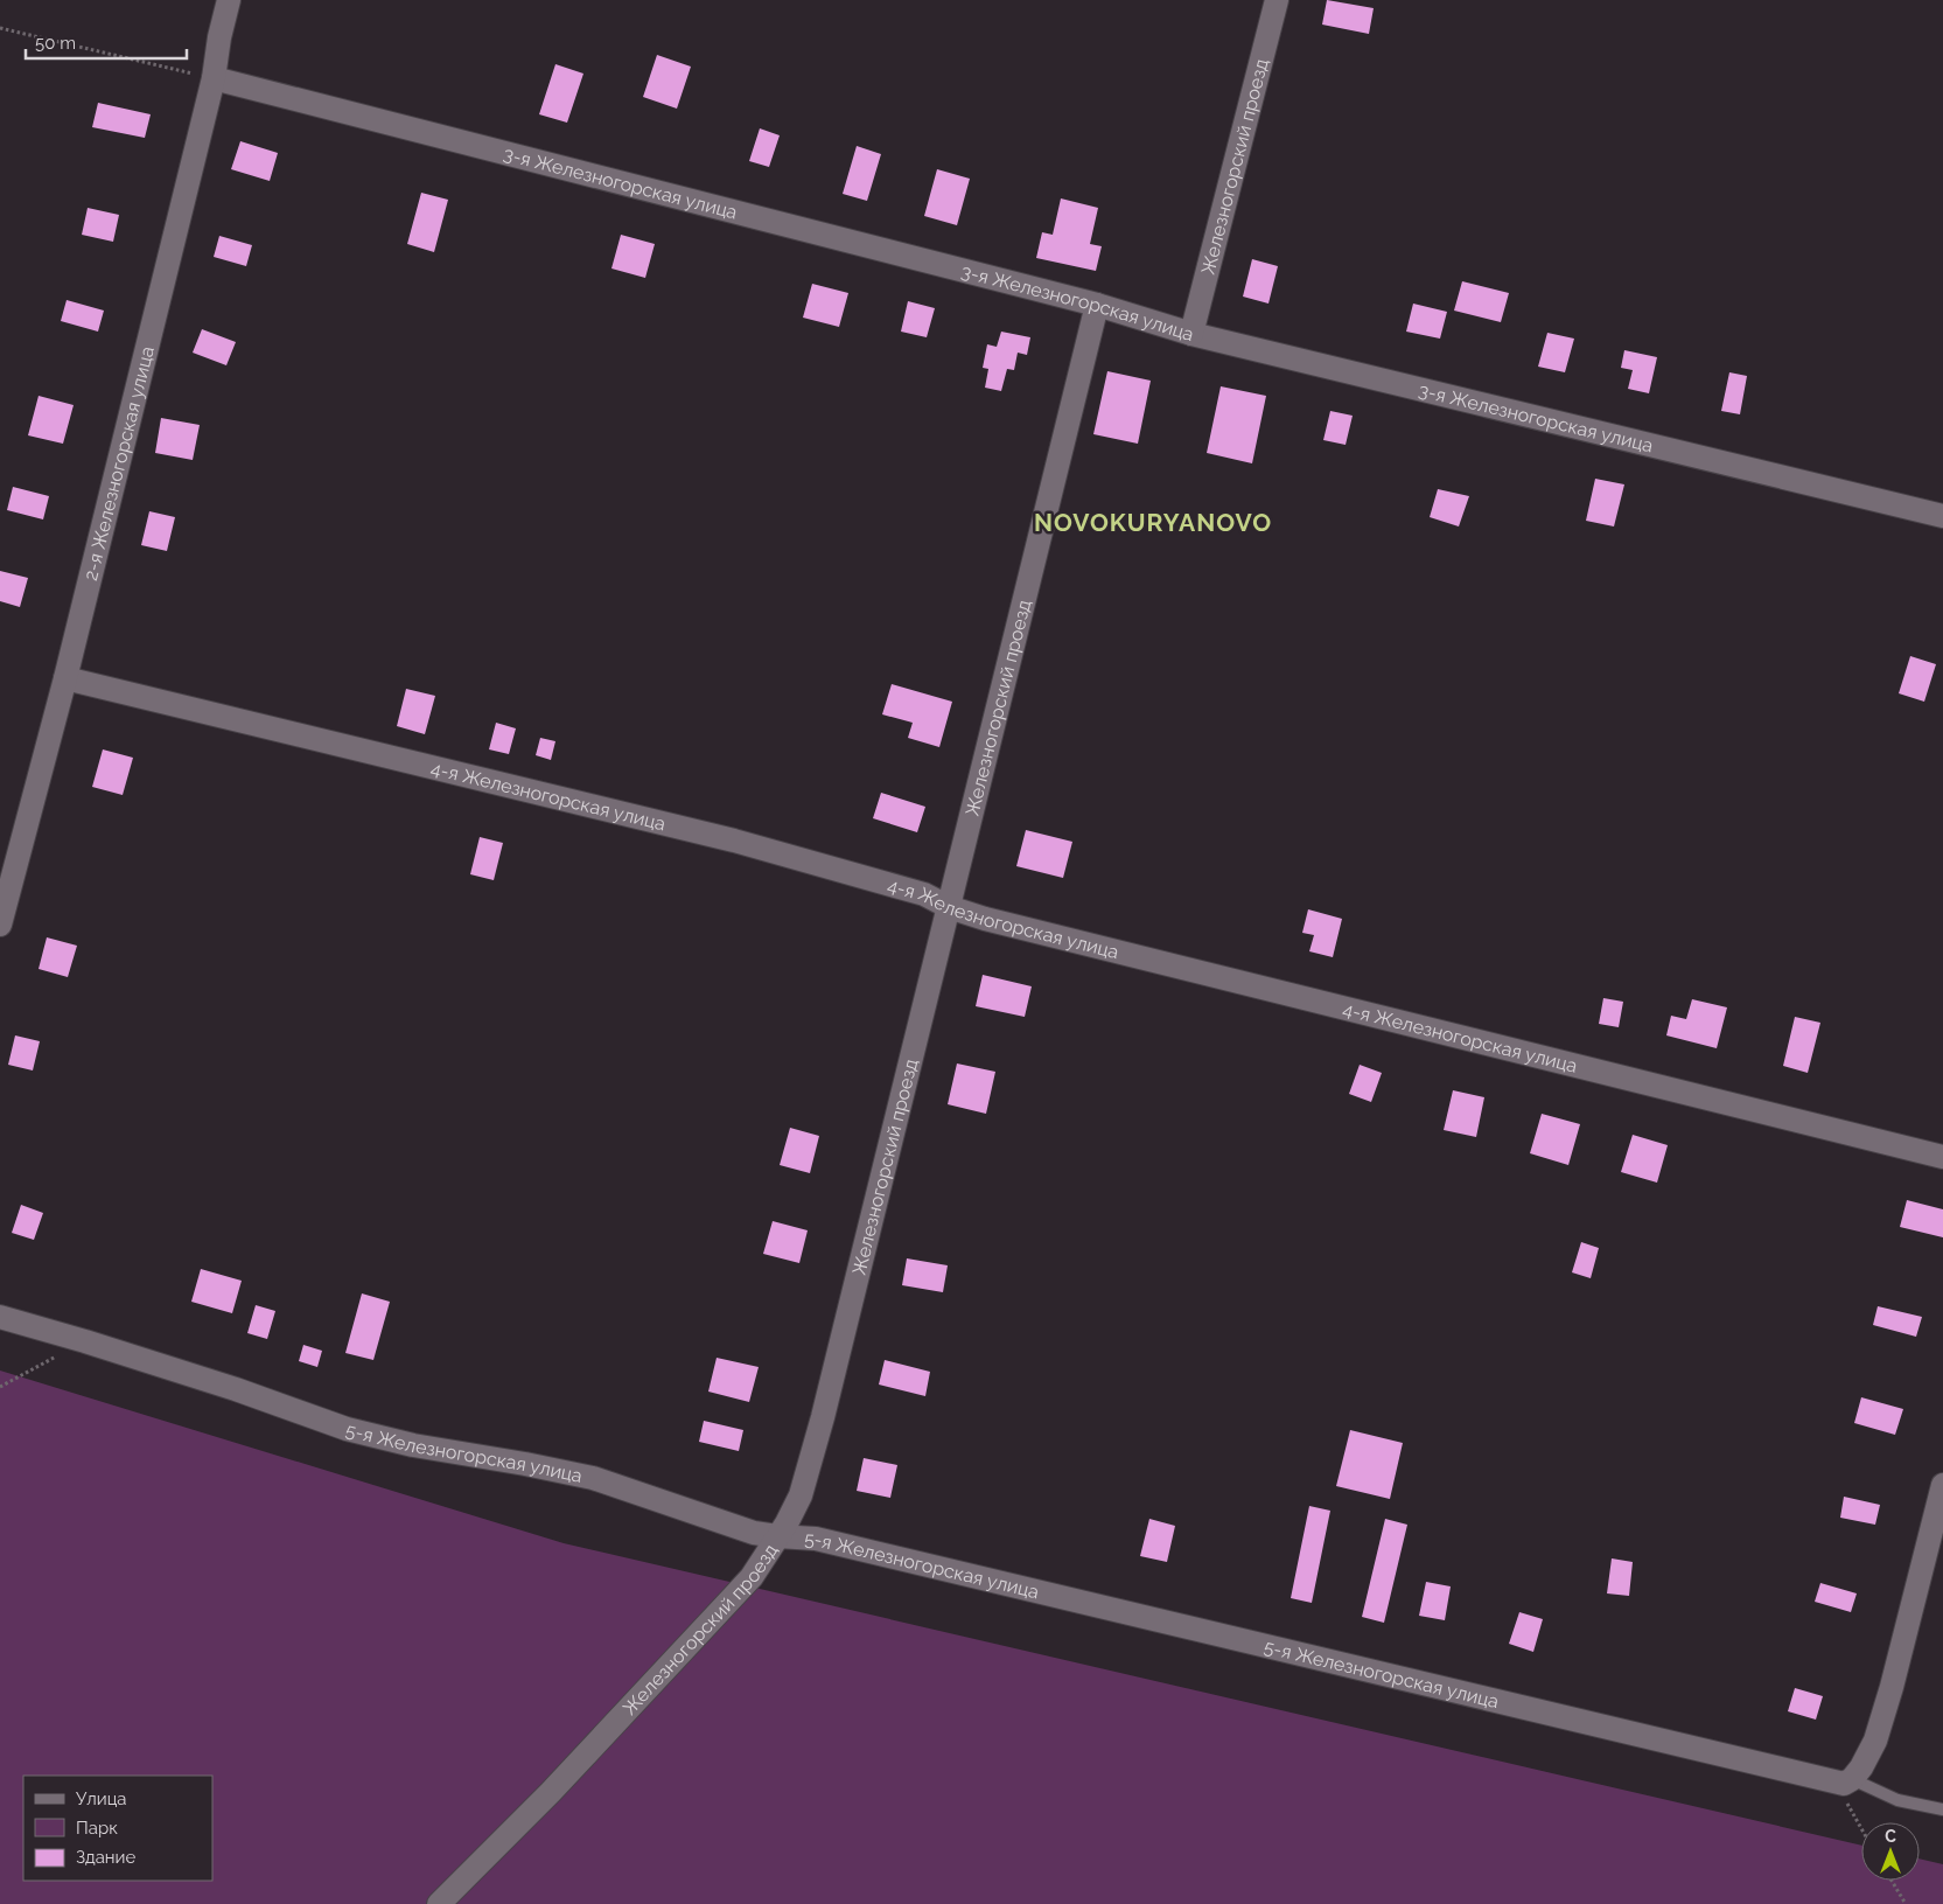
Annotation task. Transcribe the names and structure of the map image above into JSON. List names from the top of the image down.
{
  "streets": {
    "street": [
      "Железногорский проезд",
      "3-я Железногорская улица",
      "2-я Железногорская улица",
      "4-я Железногорская улица",
      "5-я Железногорская улица"
    ]
  },
  "crossings": [
    ["Железногорский проезд", "3-я Железногорская улица"],
    ["Железногорский проезд", "4-я Железногорская улица"],
    ["Железногорский проезд", "5-я Железногорская улица"],
    ["3-я Железногорская улица", "2-я Железногорская улица"],
    ["2-я Железногорская улица", "4-я Железногорская улица"]
  ],
  "districts": ["NOVOKURYANOVO"],
  "legend": ["Улица", "Парк", "Здание"],
  "scale_bar": "50 m",
  "north": "top"
}
